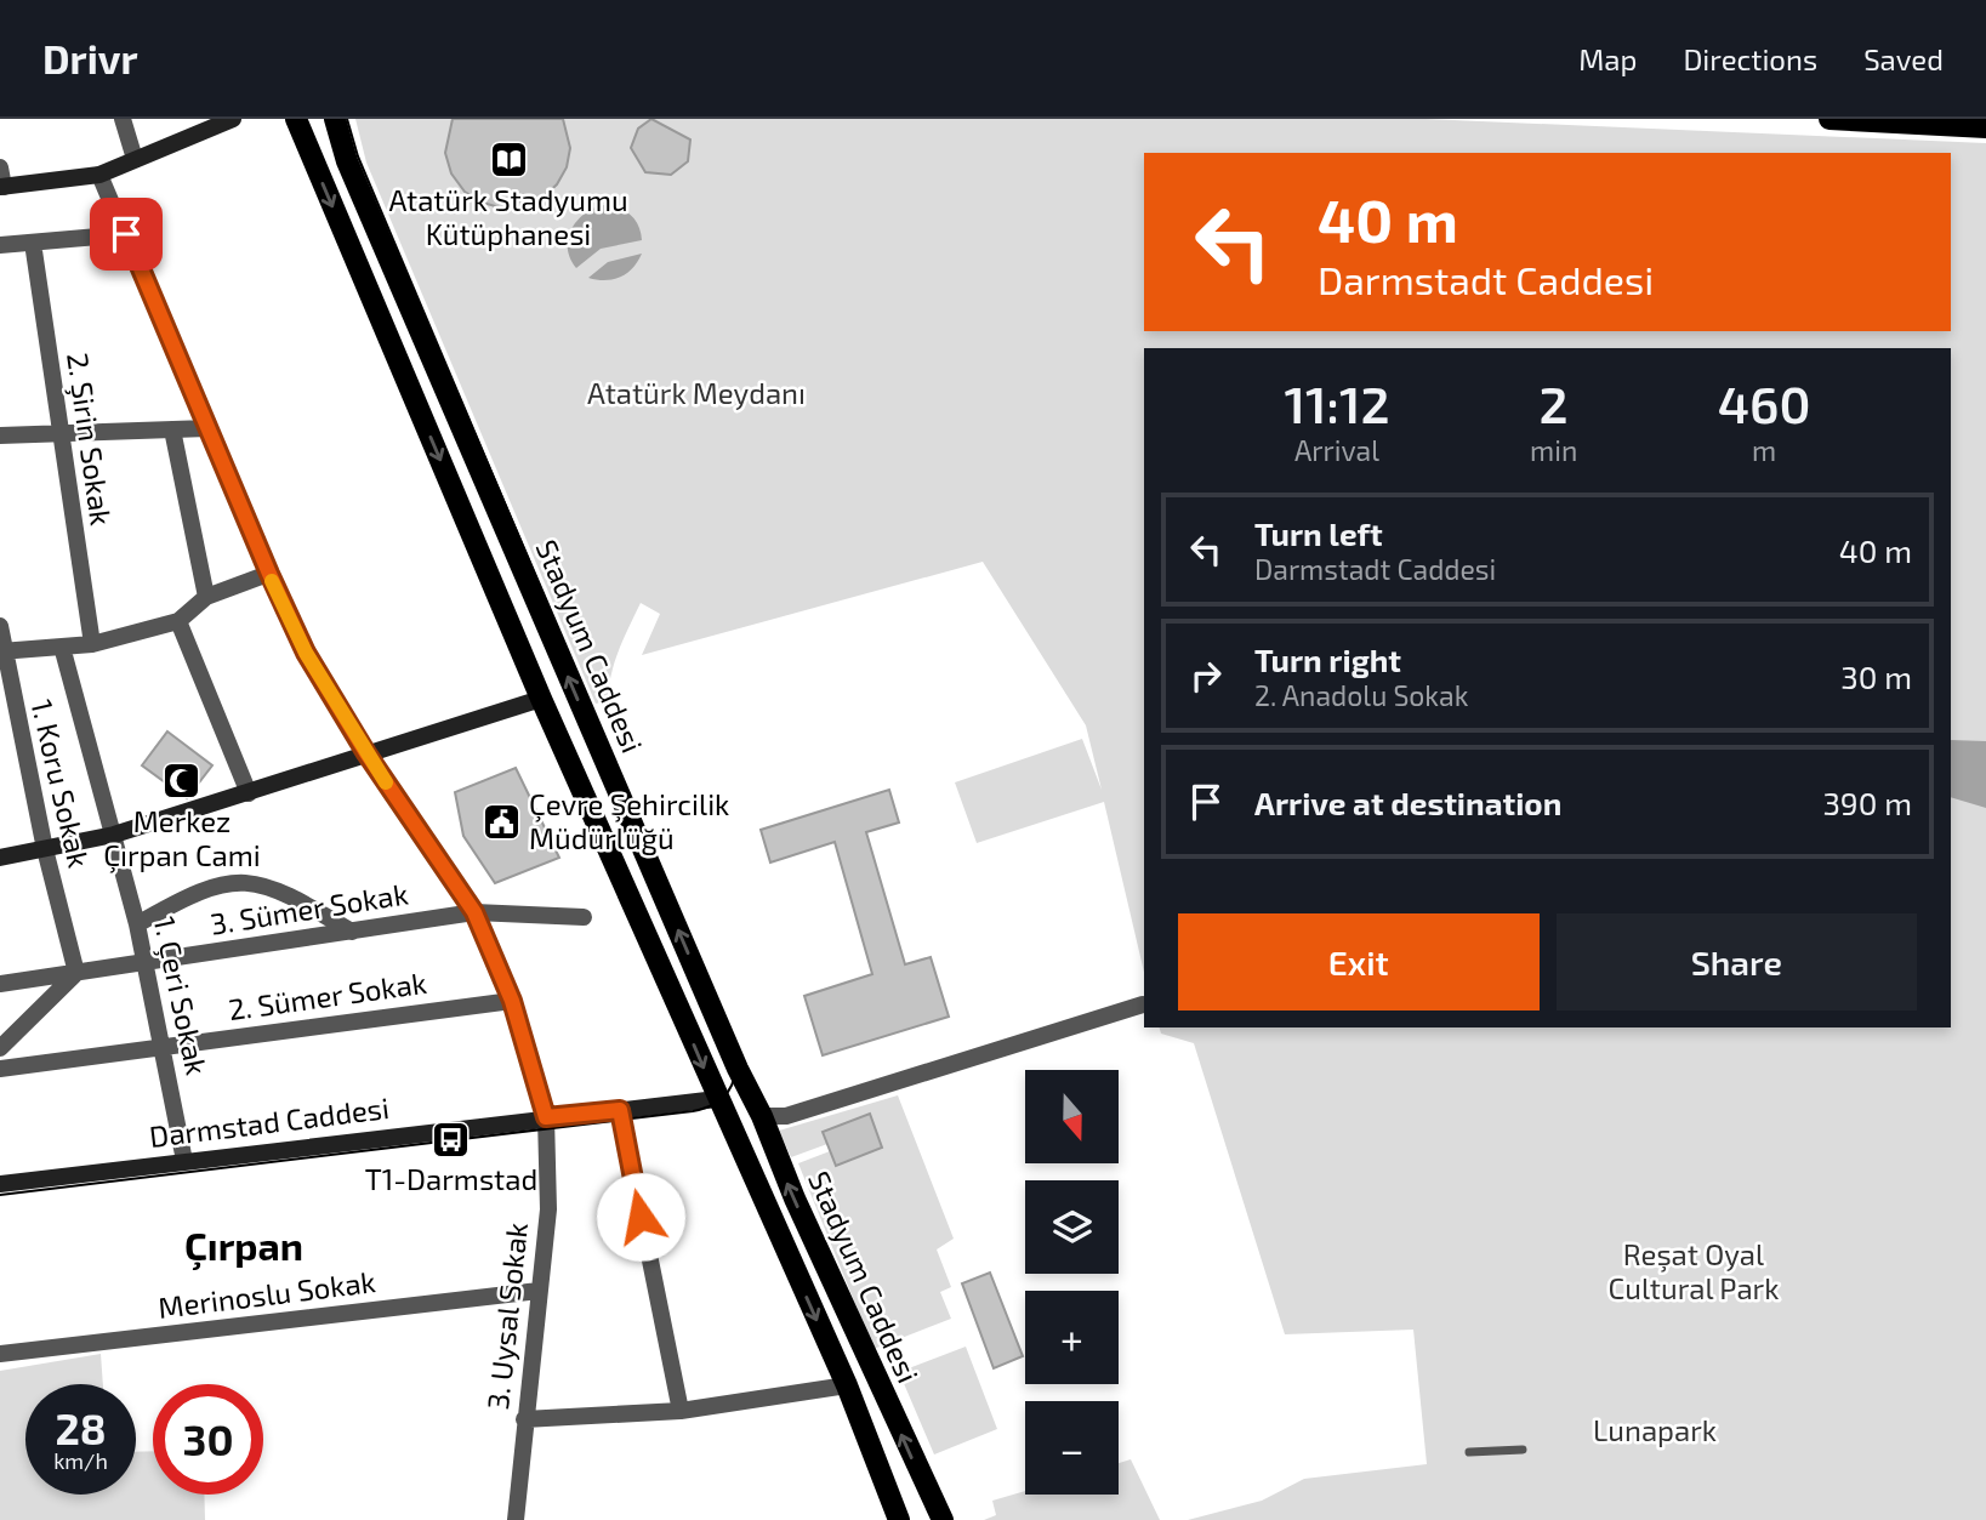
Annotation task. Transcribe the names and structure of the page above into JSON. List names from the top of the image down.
{
  "streets": {
    "main road": ["Stadyum Caddesi", "Darmstad Caddesi"],
    "street": [
      "2. Şirin Sokak",
      "1. Koru Sokak",
      "3. Sümer Sokak",
      "1. Çeri Sokak",
      "2. Sümer Sokak",
      "Merinoslu Sokak",
      "3. Uysal Sokak"
    ]
  },
  "crossings": [
    ["1. Koru Sokak", "3. Sümer Sokak"],
    ["3. Sümer Sokak", "1. Çeri Sokak"],
    ["3. Sümer Sokak", "3. Uysal Sokak"],
    ["1. Çeri Sokak", "2. Sümer Sokak"],
    ["1. Çeri Sokak", "Darmstad Caddesi"],
    ["2. Sümer Sokak", "3. Uysal Sokak"],
    ["Darmstad Caddesi", "3. Uysal Sokak"],
    ["Merinoslu Sokak", "3. Uysal Sokak"]
  ],
  "districts": ["Çırpan"],
  "parks": ["Atatürk Meydanı", "Reşat Oyal Cultural Park", "Lunapark"],
  "places": {
    "library": ["Atatürk Stadyumu Kütüphanesi"],
    "mosque": ["Merkez Çırpan Cami"],
    "public building": ["Çevre Şehircilik Müdürlüğü"],
    "bus stop": ["T1-Darmstad"]
  },
  "north": "bottom",
  "page": {
    "header": "Drivr",
    "nav": ["Map", "Directions", "Saved"],
    "turn": ["40 m", "Darmstadt Caddesi"],
    "eta": [
      "11:12",
      "Arrival",
      "2",
      "min",
      "460",
      "m"
    ],
    "list": [
      {
        "name": "Turn left",
        "note": "Darmstadt Caddesi",
        "value": "40 m"
      },
      {
        "name": "Turn right",
        "note": "2. Anadolu Sokak",
        "value": "30 m"
      },
      {
        "name": "Arrive at destination",
        "value": "390 m"
      }
    ],
    "buttons": ["Exit", "Share"],
    "map_buttons": ["+", "−"],
    "speed": "28 km/h",
    "limit": "30"
  }
}
